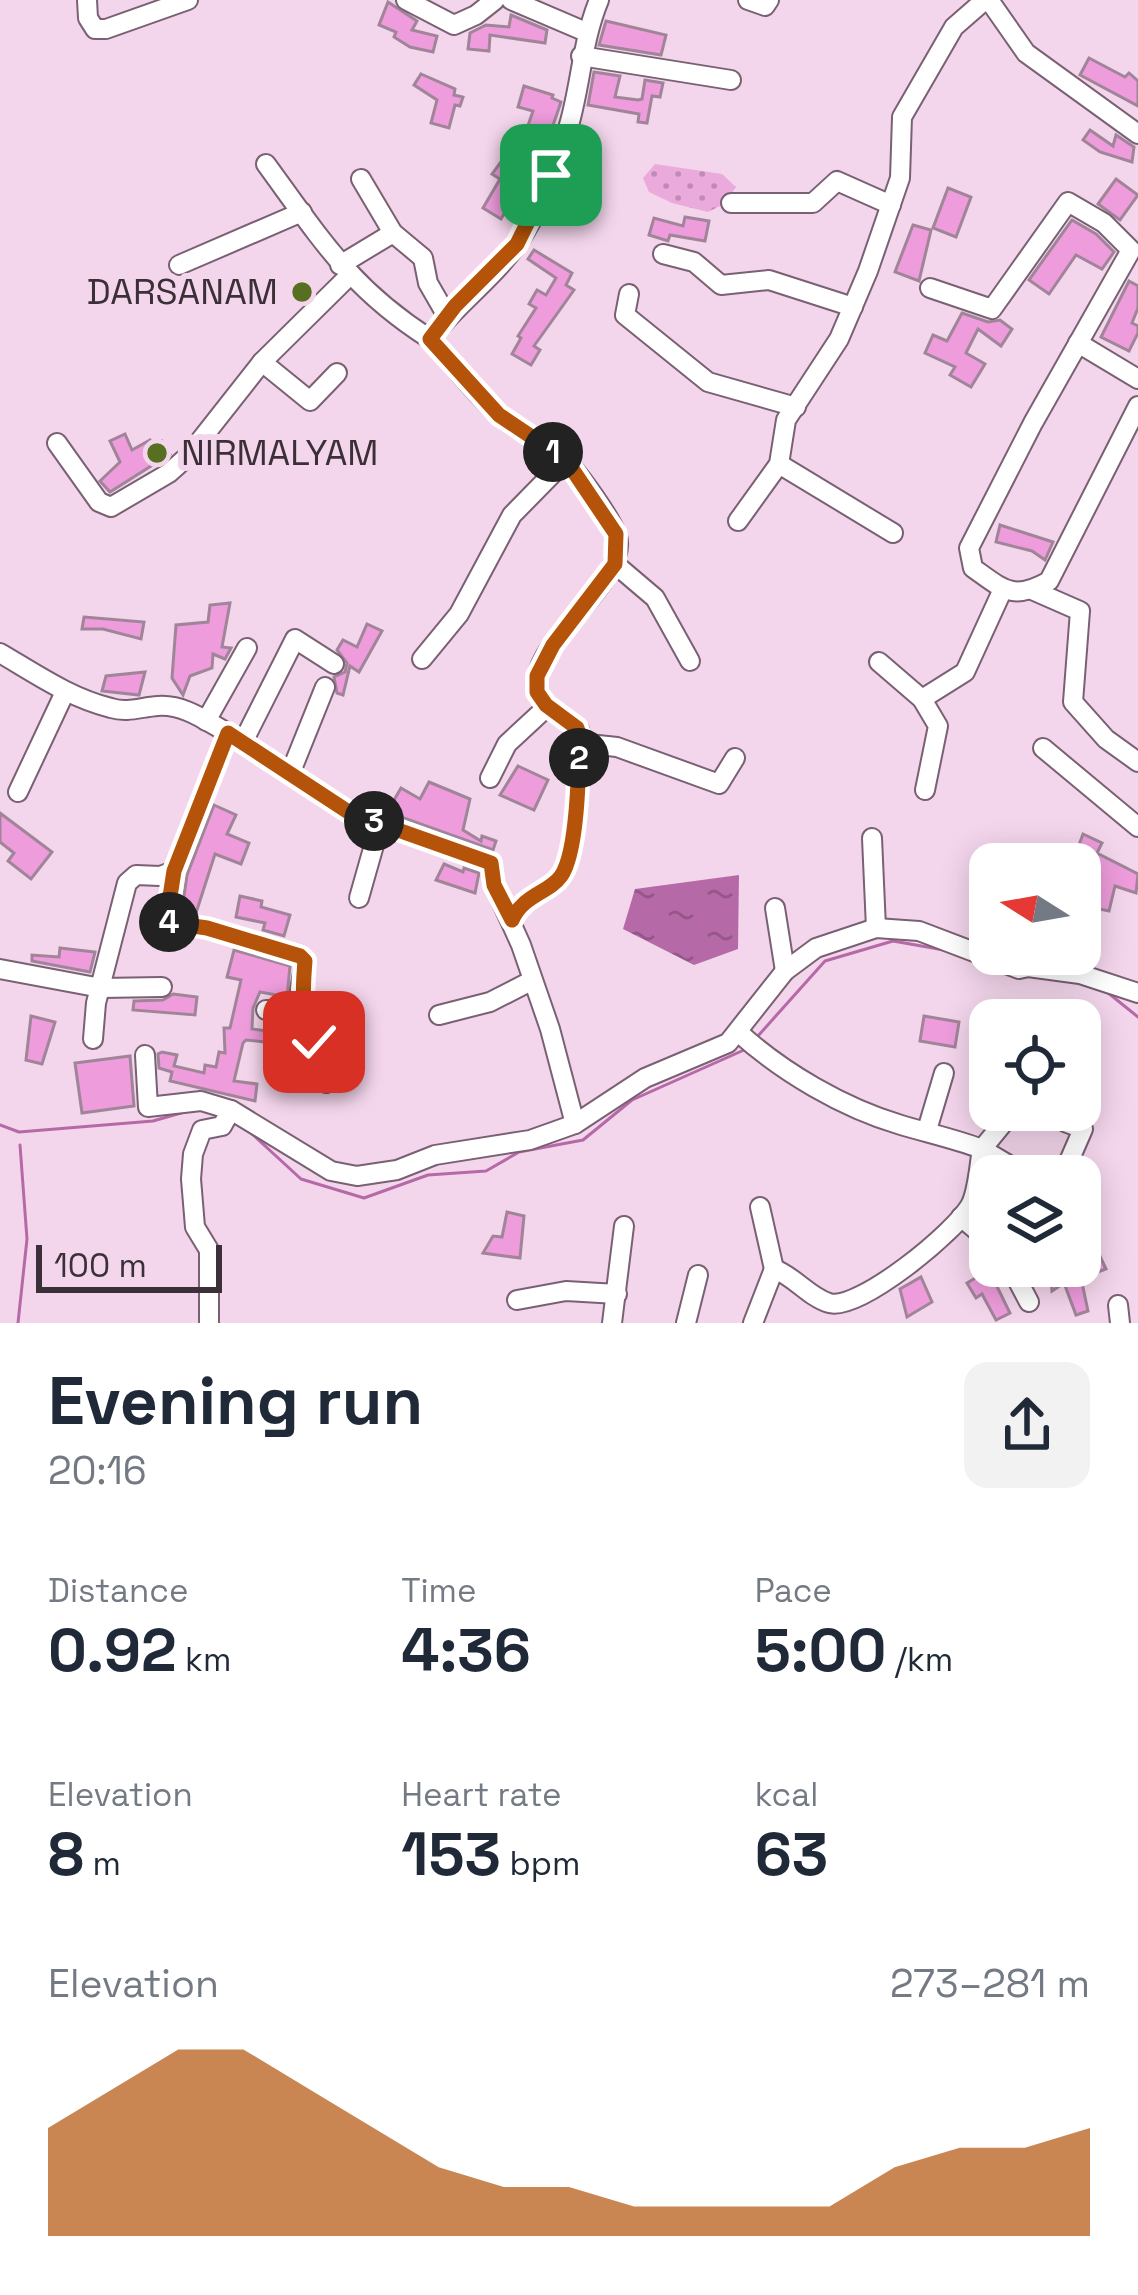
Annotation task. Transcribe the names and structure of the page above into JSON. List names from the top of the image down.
{
  "places": ["DARSANAM", "NIRMALYAM"],
  "scale_bar": "100 m",
  "north": "left",
  "page": {
    "pins": [
      "1",
      "2",
      "3",
      "4"
    ],
    "scale": "100 m",
    "heading": ["Evening run", "20:16"],
    "stats": [
      ["Distance", "0.92 km"],
      ["Time", "4:36"],
      ["Pace", "5:00 /km"],
      ["Elevation", "8 m"],
      ["Heart rate", "153 bpm"],
      ["kcal", "63"]
    ],
    "chart": ["Elevation", "273–281 m"]
  }
}
